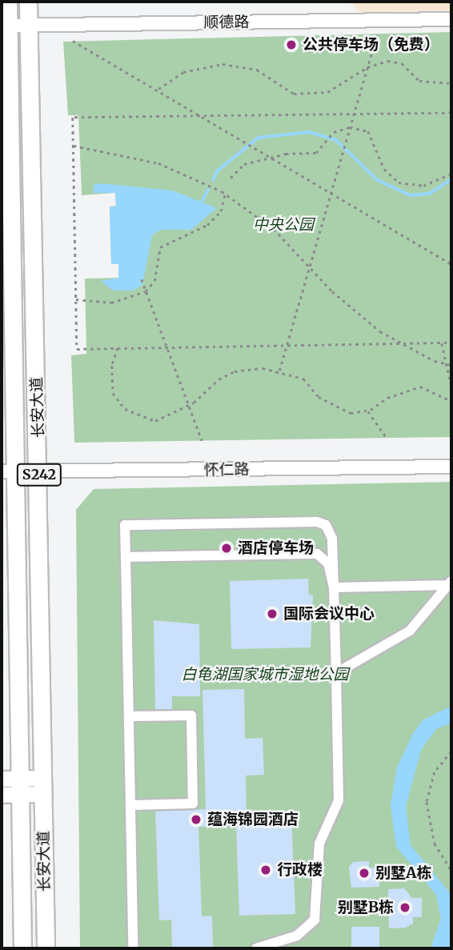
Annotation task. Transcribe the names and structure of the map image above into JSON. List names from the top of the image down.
{
  "streets": {
    "main road": ["长安大道", "S242"],
    "street": ["顺德路", "怀仁路"]
  },
  "crossings": [
    ["顺德路", "长安大道"],
    ["长安大道", "怀仁路"]
  ],
  "parks": ["中央公园", "白龟湖国家城市湿地公园"],
  "places": [
    "公共停车场（免费）",
    "酒店停车场",
    "国际会议中心",
    "蕴海锦园酒店",
    "行政楼",
    "别墅A栋",
    "别墅B栋"
  ]
}
